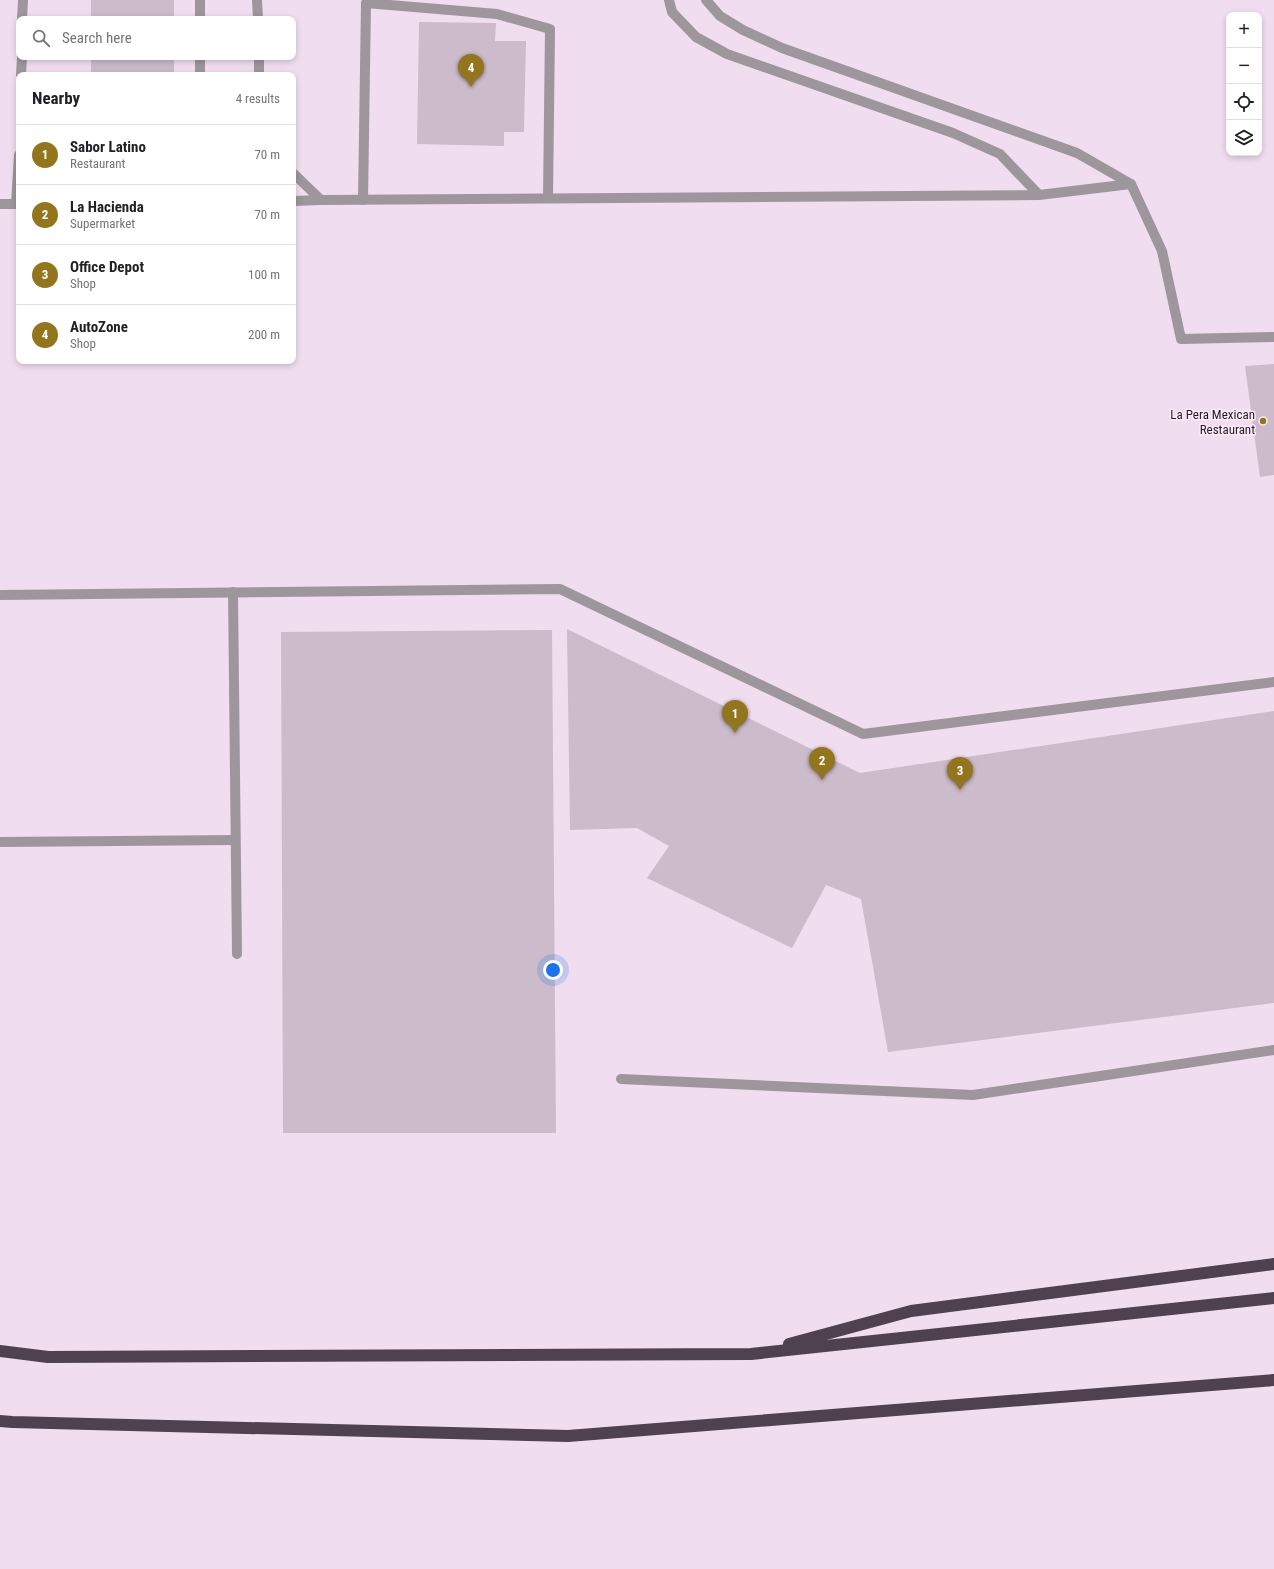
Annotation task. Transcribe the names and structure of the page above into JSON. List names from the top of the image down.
{
  "places": ["La Pera Mexican Restaurant"],
  "page": {
    "map_buttons": ["+", "−"],
    "search": "Search here",
    "pins": [
      "4",
      "1",
      "2",
      "3"
    ],
    "heading": ["Nearby", "4 results"],
    "list": [
      {
        "mark": "1",
        "name": "Sabor Latino",
        "note": "Restaurant",
        "value": "70 m"
      },
      {
        "mark": "2",
        "name": "La Hacienda",
        "note": "Supermarket",
        "value": "70 m"
      },
      {
        "mark": "3",
        "name": "Office Depot",
        "note": "Shop",
        "value": "100 m"
      },
      {
        "mark": "4",
        "name": "AutoZone",
        "note": "Shop",
        "value": "200 m"
      }
    ]
  }
}
